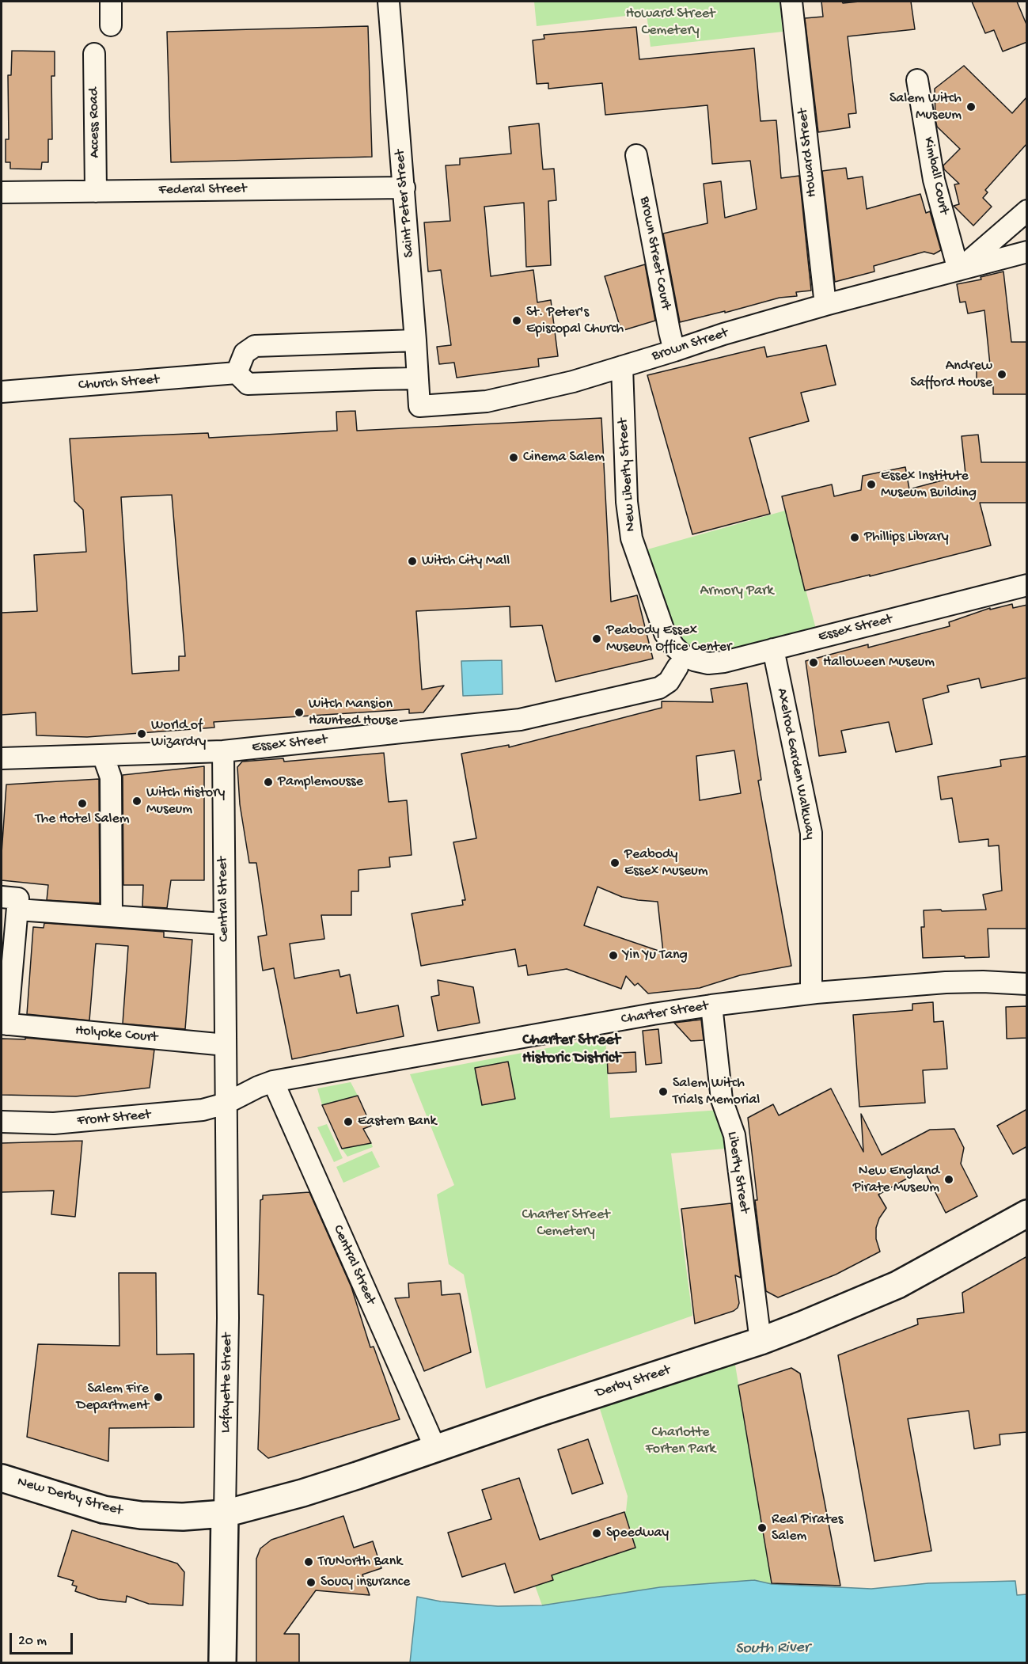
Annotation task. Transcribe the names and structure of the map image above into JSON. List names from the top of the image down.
{
  "streets": {
    "main road": ["Derby Street", "Lafayette Street", "New Derby Street"],
    "street": [
      "Access Road",
      "Howard Street",
      "Kimball Court",
      "Federal Street",
      "Saint Peter Street",
      "Brown Street Court",
      "Brown Street",
      "Church Street",
      "New Liberty Street",
      "Essex Street",
      "Axelrod Garden Walkway",
      "Central Street",
      "Charter Street",
      "Holyoke Court",
      "Front Street",
      "Liberty Street"
    ]
  },
  "crossings": [
    ["Access Road", "Federal Street"],
    ["Howard Street", "Brown Street"],
    ["Kimball Court", "Brown Street"],
    ["Federal Street", "Saint Peter Street"],
    ["Saint Peter Street", "Brown Street"],
    ["Brown Street Court", "Brown Street"],
    ["Brown Street", "New Liberty Street"],
    ["New Liberty Street", "Essex Street"],
    ["Essex Street", "Axelrod Garden Walkway"],
    ["Essex Street", "Central Street"],
    ["Axelrod Garden Walkway", "Charter Street"],
    ["Central Street", "Charter Street"],
    ["Central Street", "Holyoke Court"],
    ["Central Street", "Front Street"],
    ["Central Street", "Derby Street"],
    ["Central Street", "Lafayette Street"],
    ["Charter Street", "Front Street"],
    ["Charter Street", "Liberty Street"],
    ["Charter Street", "Lafayette Street"],
    ["Front Street", "Lafayette Street"],
    ["Liberty Street", "Derby Street"],
    ["Derby Street", "Lafayette Street"],
    ["Derby Street", "New Derby Street"],
    ["Lafayette Street", "New Derby Street"]
  ],
  "districts": ["Charter Street Historic District"],
  "water": ["South River"],
  "parks": [
    "Howard Street Cemetery",
    "Armory Park",
    "Charter Street Cemetery",
    "Charlotte Forten Park"
  ],
  "places": [
    "Salem Witch Museum",
    "St. Peter's Episcopal Church",
    "Andrew Safford House",
    "Cinema Salem",
    "Essex Institute Museum Building",
    "Phillips Library",
    "Witch City Mall",
    "Peabody Essex Museum Office Center",
    "Halloween Museum",
    "Witch Mansion Haunted House",
    "World of Wizardry",
    "Pamplemousse",
    "Witch History Museum",
    "The Hotel Salem",
    "Peabody Essex Museum",
    "Yin Yu Tang",
    "Salem Witch Trials Memorial",
    "Eastern Bank",
    "New England Pirate Museum",
    "Salem Fire Department",
    "Real Pirates Salem",
    "Speedway",
    "TruNorth Bank",
    "Soucy insurance"
  ],
  "scale_bar": "20 m"
}
